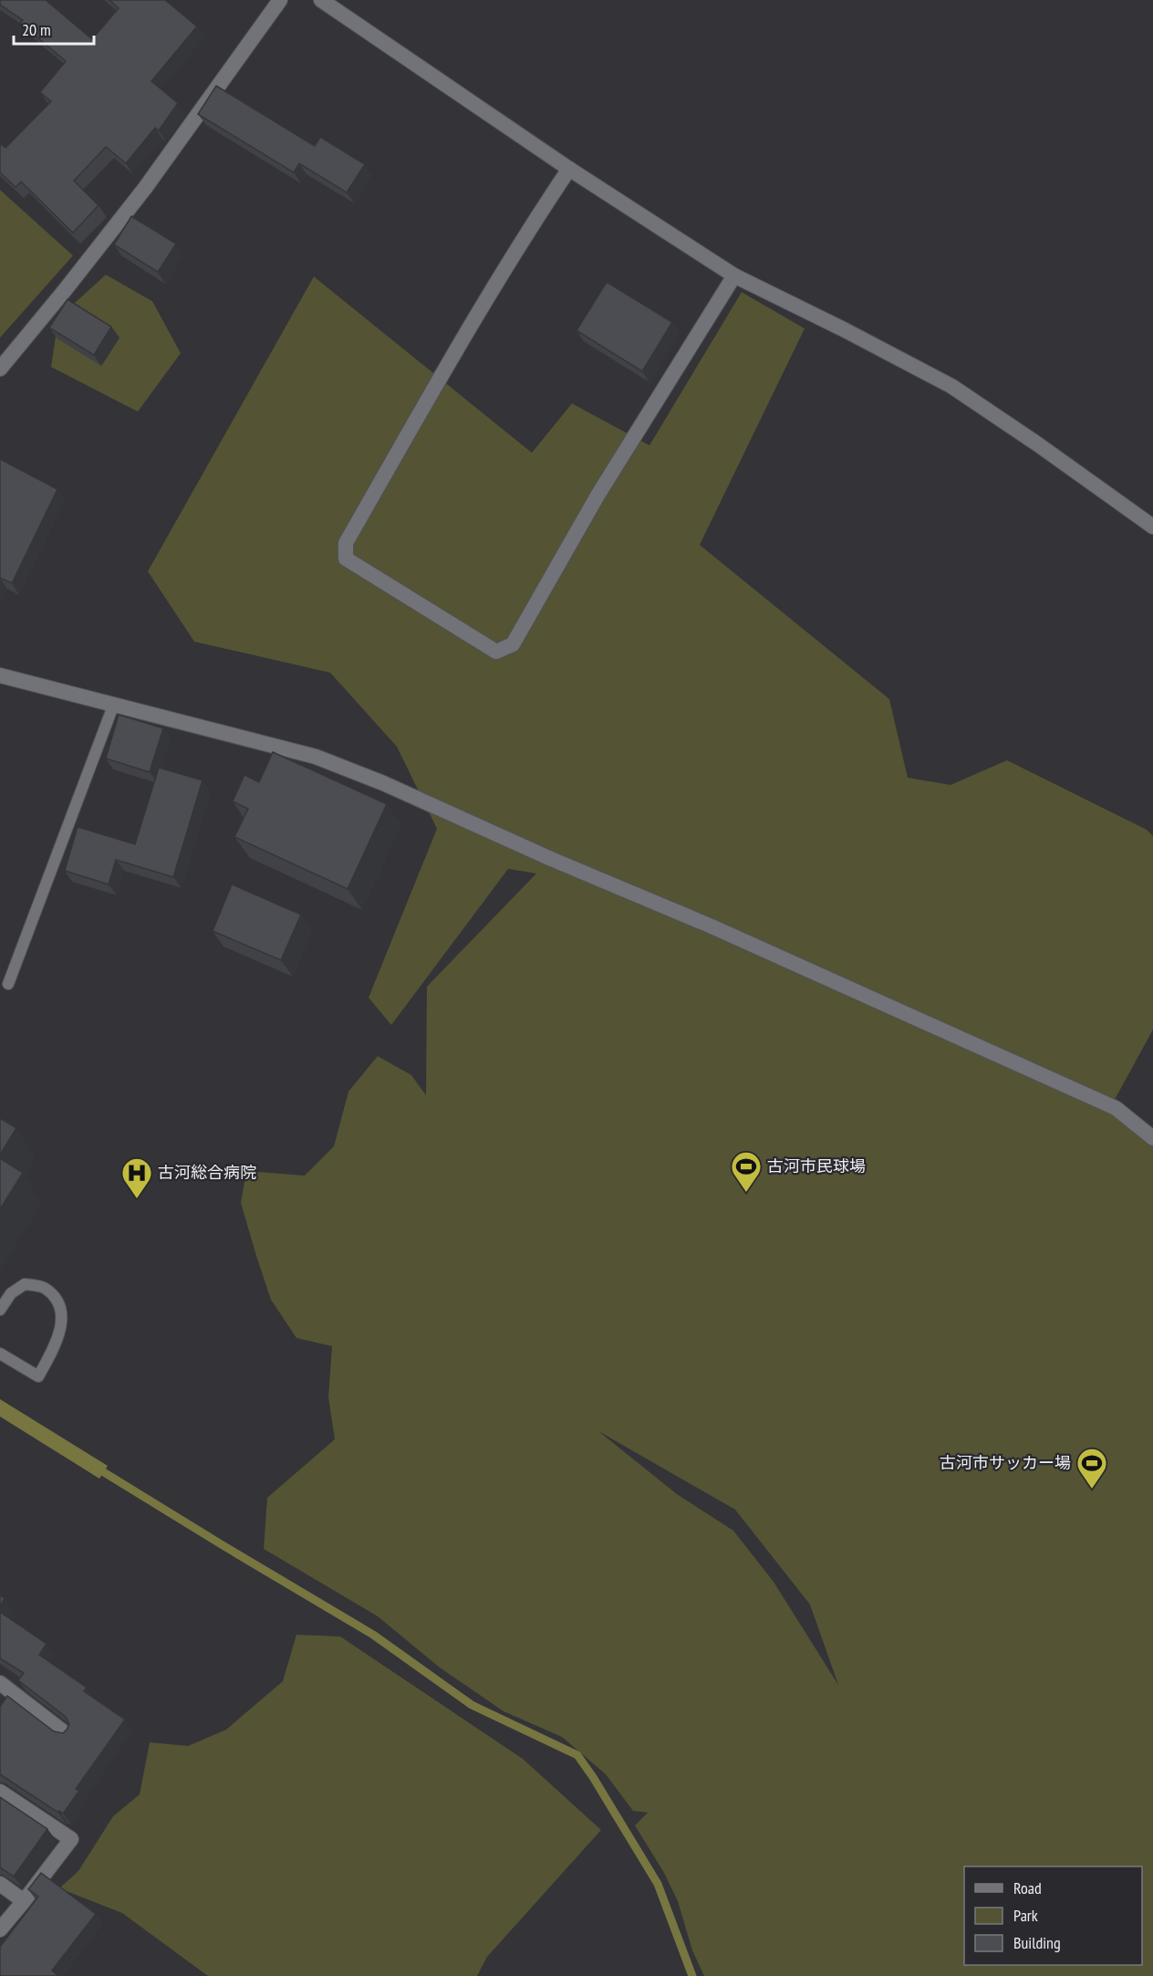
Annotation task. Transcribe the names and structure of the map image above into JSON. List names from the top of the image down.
{
  "places": {
    "sports": ["古河市民球場", "古河市サッカー場"],
    "hospital": ["古河総合病院"]
  },
  "legend": ["Road", "Park", "Building"],
  "scale_bar": "20 m"
}
